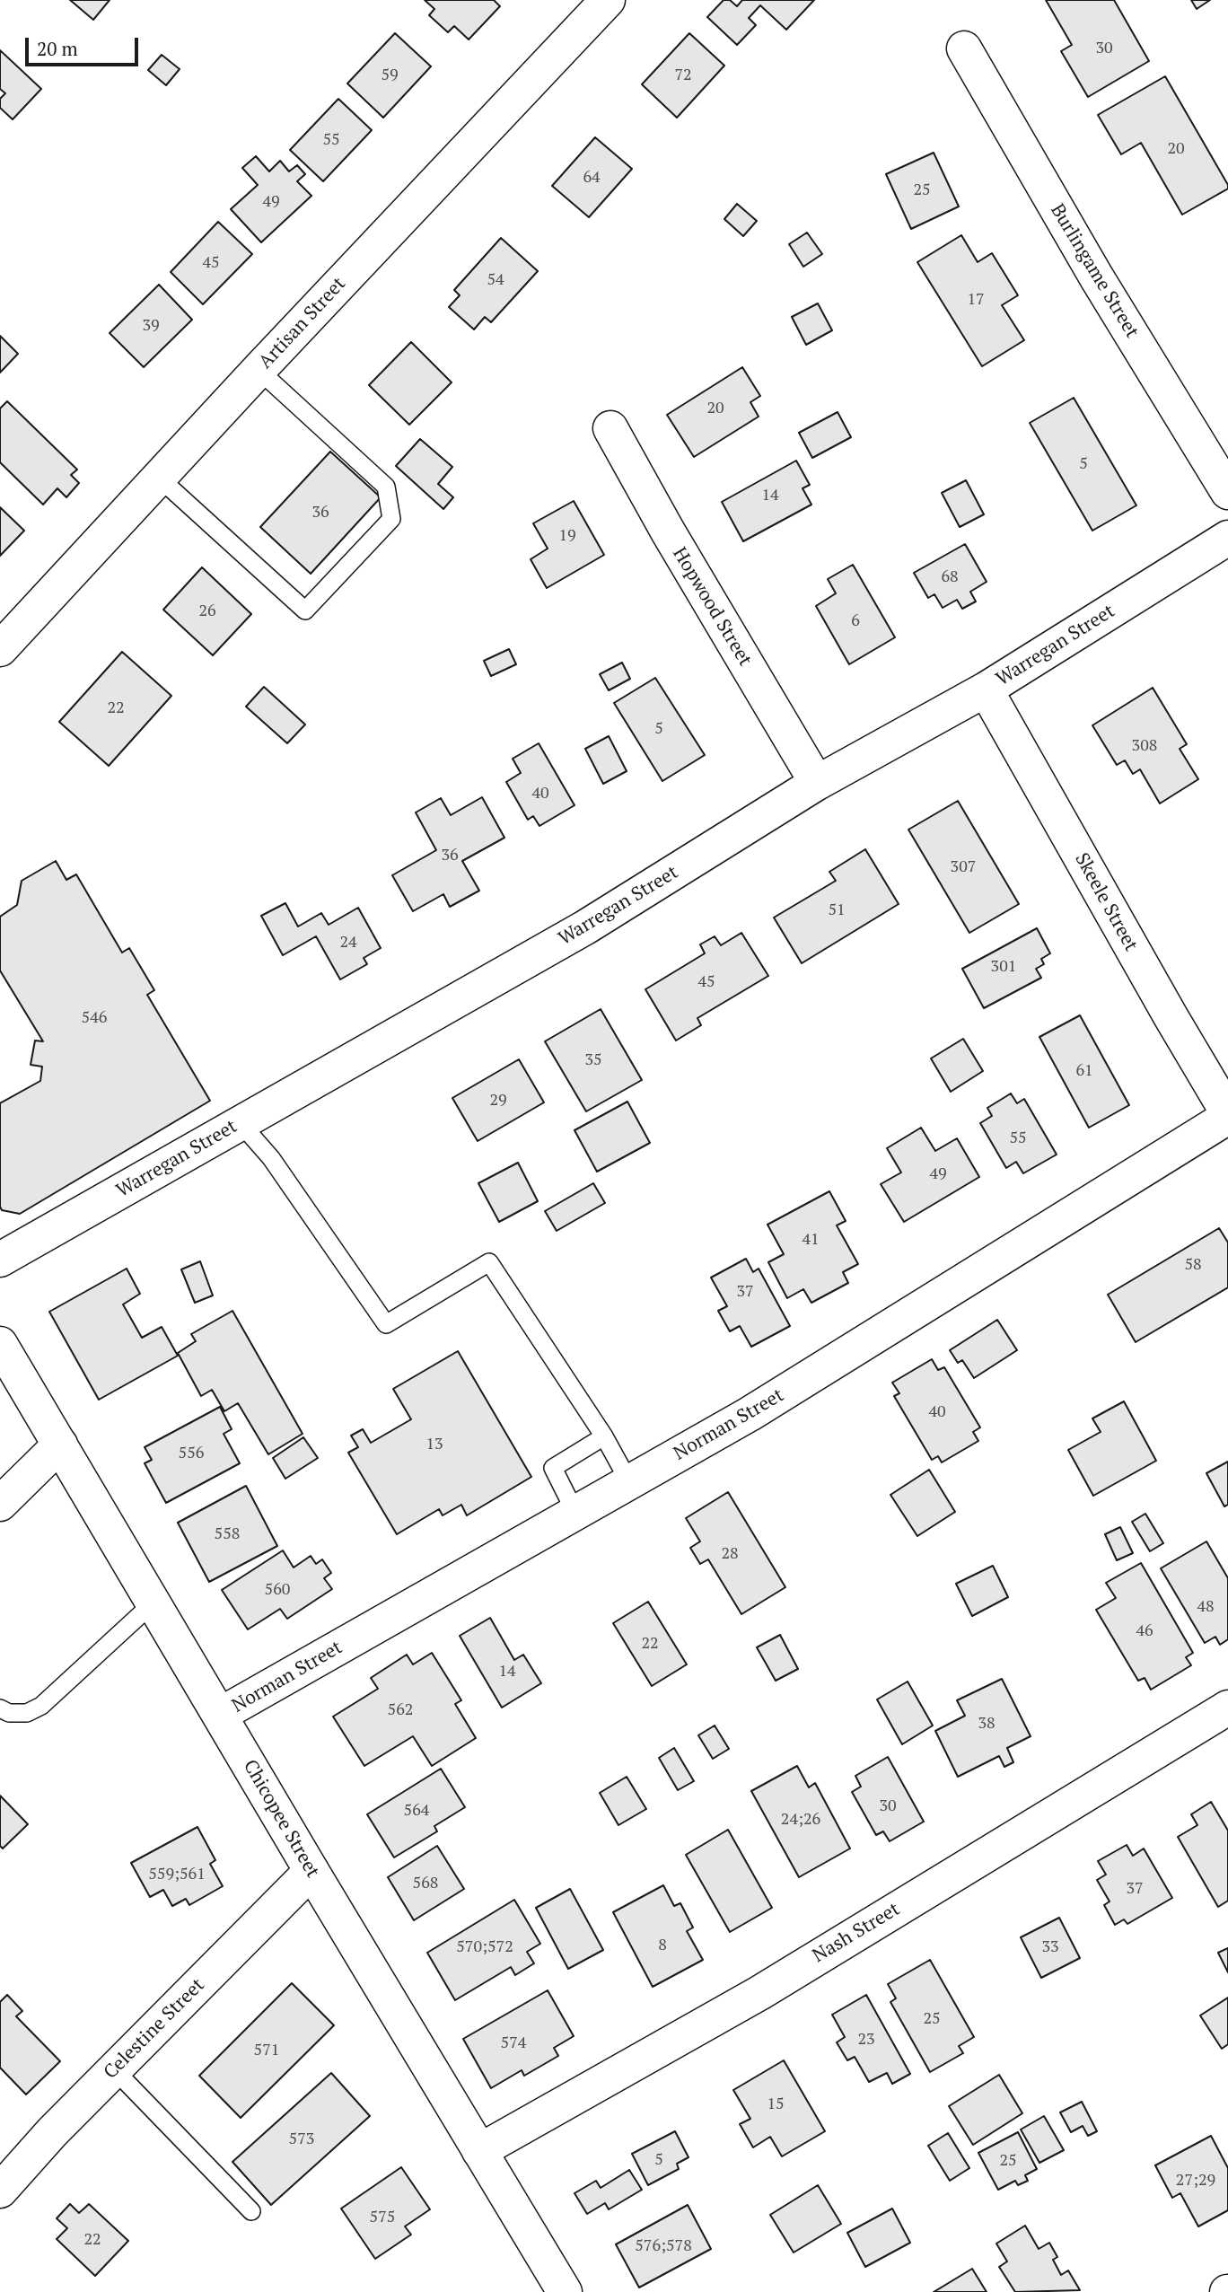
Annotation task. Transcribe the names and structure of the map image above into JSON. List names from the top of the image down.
{
  "streets": {
    "street": [
      "Burlingame Street",
      "Artisan Street",
      "Hopwood Street",
      "Warregan Street",
      "Skeele Street",
      "Norman Street",
      "Chicopee Street",
      "Nash Street",
      "Celestine Street"
    ]
  },
  "crossings": [
    ["Hopwood Street", "Warregan Street"],
    ["Warregan Street", "Skeele Street"],
    ["Skeele Street", "Norman Street"],
    ["Norman Street", "Chicopee Street"],
    ["Chicopee Street", "Nash Street"],
    ["Chicopee Street", "Celestine Street"]
  ],
  "house_numbers": [
    "30",
    "59",
    "72",
    "55",
    "20",
    "64",
    "25",
    "49",
    "45",
    "54",
    "17",
    "39",
    "20",
    "5",
    "14",
    "36",
    "19",
    "68",
    "26",
    "6",
    "22",
    "5",
    "308",
    "40",
    "36",
    "307",
    "51",
    "24",
    "301",
    "45",
    "546",
    "35",
    "61",
    "29",
    "55",
    "49",
    "41",
    "58",
    "37",
    "40",
    "13",
    "556",
    "558",
    "28",
    "560",
    "48",
    "46",
    "22",
    "14",
    "562",
    "38",
    "30",
    "564",
    "24;26",
    "559;561",
    "568",
    "37",
    "8",
    "570;572",
    "33",
    "25",
    "23",
    "574",
    "571",
    "15",
    "573",
    "5",
    "25",
    "27;29",
    "575",
    "22",
    "576;578"
  ],
  "scale_bar": "20 m"
}
